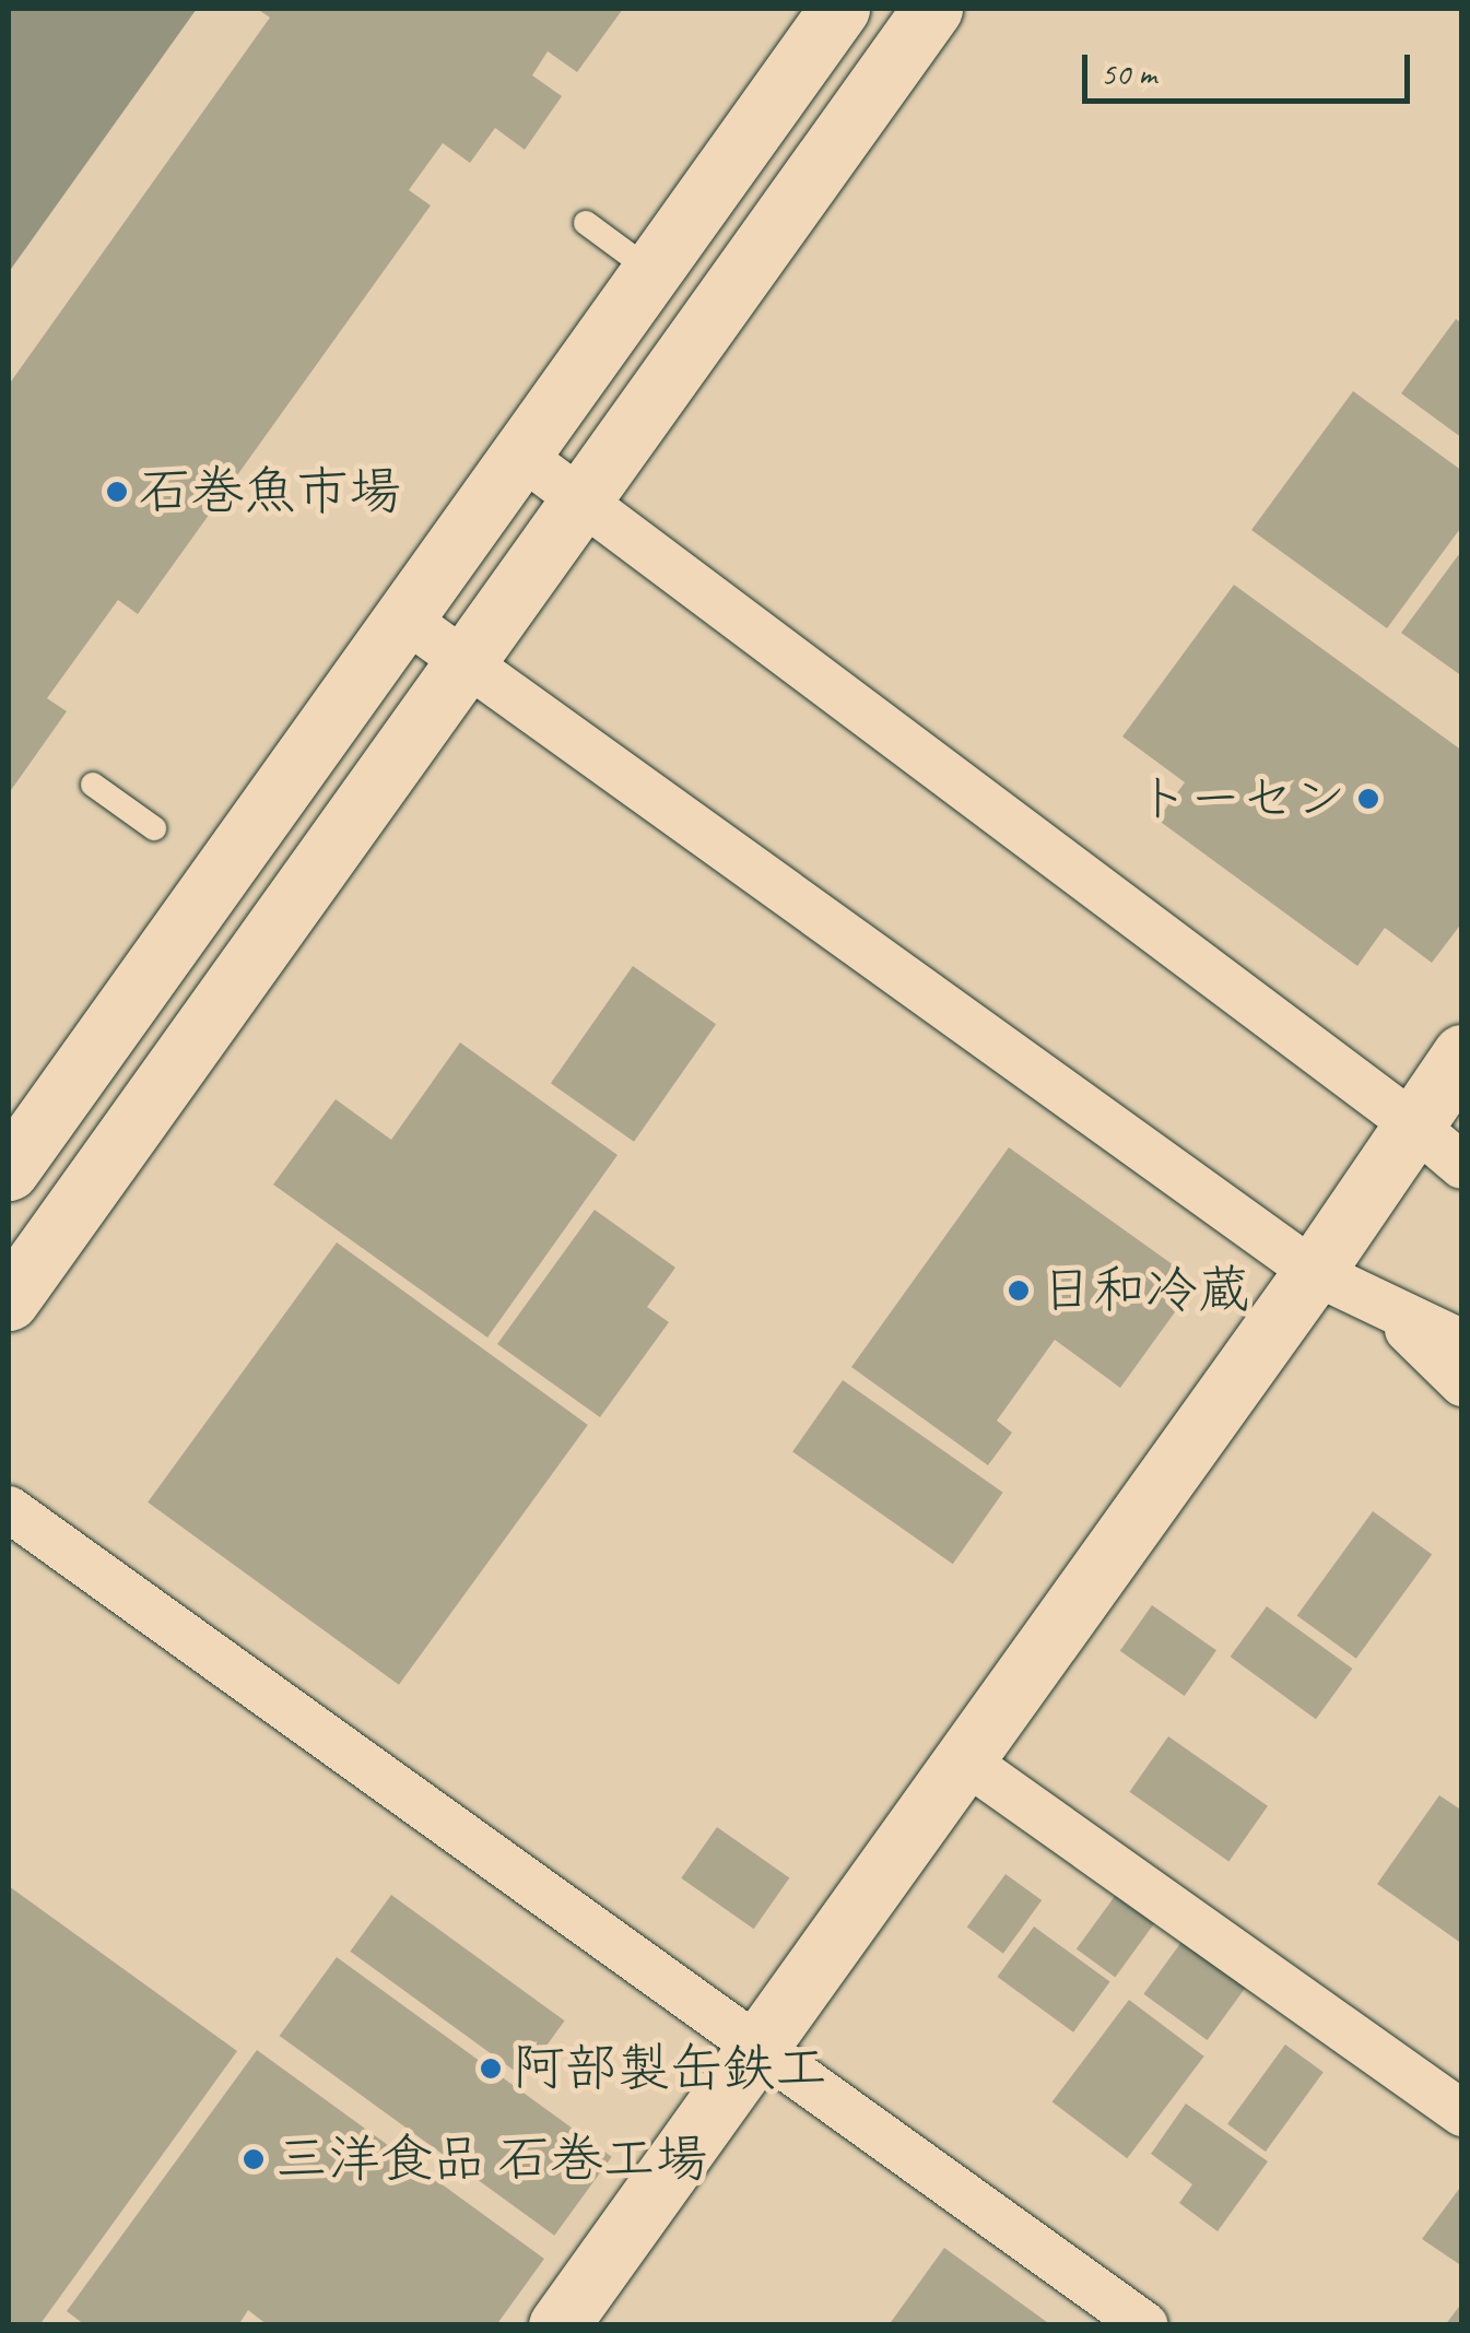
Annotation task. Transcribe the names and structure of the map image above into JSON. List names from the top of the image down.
{
  "places": [
    "石巻魚市場",
    "トーセン",
    "日和冷蔵",
    "阿部製缶鉄工",
    "三洋食品 石巻工場"
  ],
  "scale_bar": "50 m"
}
